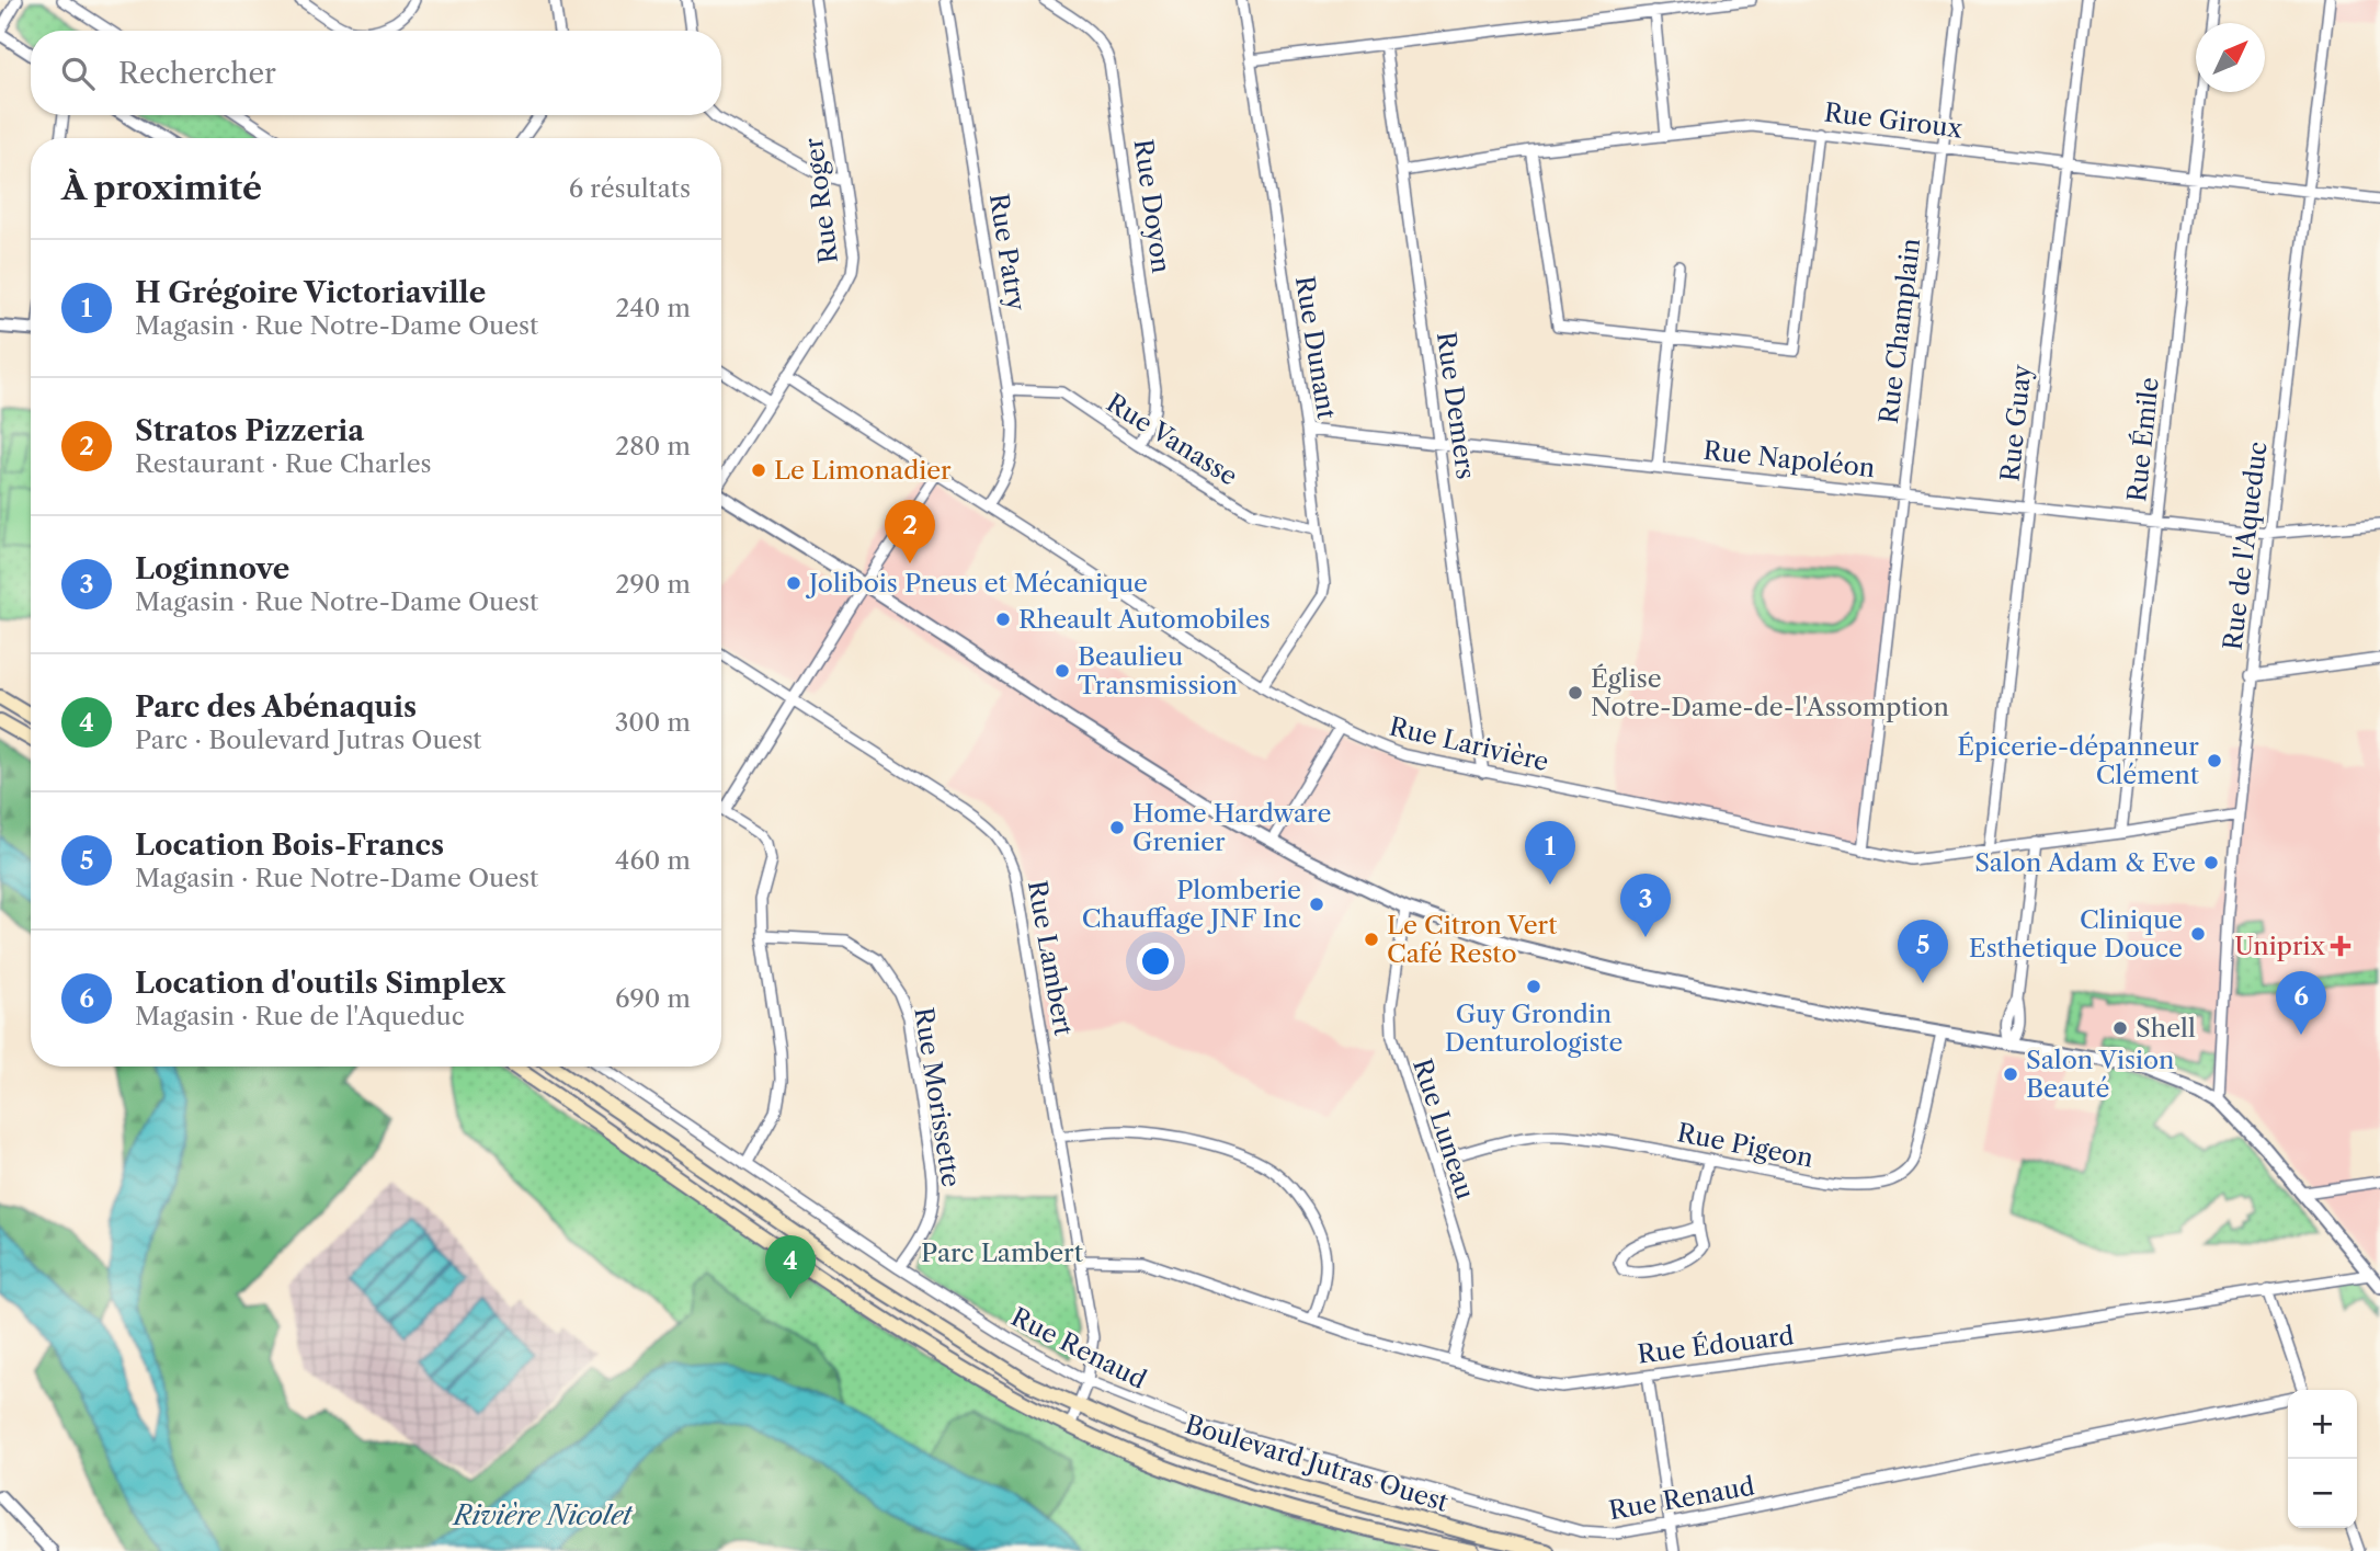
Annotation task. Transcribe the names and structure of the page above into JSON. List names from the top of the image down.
{
  "streets": {
    "main road": ["Boulevard Jutras Ouest"],
    "street": [
      "Rue Giroux",
      "Rue Roger",
      "Rue Doyon",
      "Rue Patry",
      "Rue Champlain",
      "Rue Dunant",
      "Rue Demers",
      "Rue Guay",
      "Rue Vanasse",
      "Rue Émile",
      "Rue Napoléon",
      "Rue de l'Aqueduc",
      "Rue Larivière",
      "Rue Lambert",
      "Rue Morissette",
      "Rue Luneau",
      "Rue Pigeon",
      "Rue Édouard",
      "Rue Renaud"
    ]
  },
  "crossings": [
    ["Rue Giroux", "Rue Champlain"],
    ["Rue Giroux", "Rue Demers"],
    ["Rue Giroux", "Rue Guay"],
    ["Rue Giroux", "Rue Émile"],
    ["Rue Giroux", "Rue de l'Aqueduc"],
    ["Rue Roger", "Rue Larivière"],
    ["Rue Doyon", "Rue Vanasse"],
    ["Rue Patry", "Rue Vanasse"],
    ["Rue Patry", "Rue Larivière"],
    ["Rue Champlain", "Rue Napoléon"],
    ["Rue Champlain", "Rue Larivière"],
    ["Rue Dunant", "Rue Vanasse"],
    ["Rue Dunant", "Rue Napoléon"],
    ["Rue Dunant", "Rue Larivière"],
    ["Rue Demers", "Rue Napoléon"],
    ["Rue Demers", "Rue Larivière"],
    ["Rue Guay", "Rue Napoléon"],
    ["Rue Guay", "Rue Larivière"],
    ["Rue Émile", "Rue Napoléon"],
    ["Rue Émile", "Rue Larivière"],
    ["Rue Napoléon", "Rue de l'Aqueduc"],
    ["Rue de l'Aqueduc", "Rue Larivière"],
    ["Rue Lambert", "Rue Édouard"],
    ["Rue Lambert", "Rue Renaud"],
    ["Rue Lambert", "Boulevard Jutras Ouest"],
    ["Rue Morissette", "Rue Renaud"],
    ["Rue Luneau", "Rue Pigeon"],
    ["Rue Luneau", "Rue Édouard"]
  ],
  "water": ["Rivière Nicolet"],
  "parks": ["Parc Lambert"],
  "places": {
    "other": [
      "Le Limonadier",
      "Jolibois Pneus et Mécanique",
      "Rheault Automobiles",
      "Beaulieu Transmission",
      "Église Notre-Dame-de-l'Assomption",
      "Épicerie-dépanneur Clément",
      "Home Hardware Grenier",
      "Salon Adam & Eve",
      "Plomberie Chauffage JNF Inc",
      "Clinique Esthetique Douce",
      "Le Citron Vert Café Resto",
      "Guy Grondin Denturologiste",
      "Shell",
      "Salon Vision Beauté"
    ],
    "health": ["Uniprix"]
  },
  "north": "top right",
  "page": {
    "search": "Rechercher",
    "heading": ["À proximité", "6 résultats"],
    "list": [
      {
        "mark": "1",
        "name": "H Grégoire Victoriaville",
        "note": "Magasin · Rue Notre-Dame Ouest",
        "value": "240 m"
      },
      {
        "mark": "2",
        "name": "Stratos Pizzeria",
        "note": "Restaurant · Rue Charles",
        "value": "280 m"
      },
      {
        "mark": "3",
        "name": "Loginnove",
        "note": "Magasin · Rue Notre-Dame Ouest",
        "value": "290 m"
      },
      {
        "mark": "4",
        "name": "Parc des Abénaquis",
        "note": "Parc · Boulevard Jutras Ouest",
        "value": "300 m"
      },
      {
        "mark": "5",
        "name": "Location Bois-Francs",
        "note": "Magasin · Rue Notre-Dame Ouest",
        "value": "460 m"
      },
      {
        "mark": "6",
        "name": "Location d'outils Simplex",
        "note": "Magasin · Rue de l'Aqueduc",
        "value": "690 m"
      }
    ],
    "pins": [
      "2",
      "1",
      "3",
      "5",
      "6",
      "4"
    ],
    "map_buttons": ["+", "−"]
  }
}
